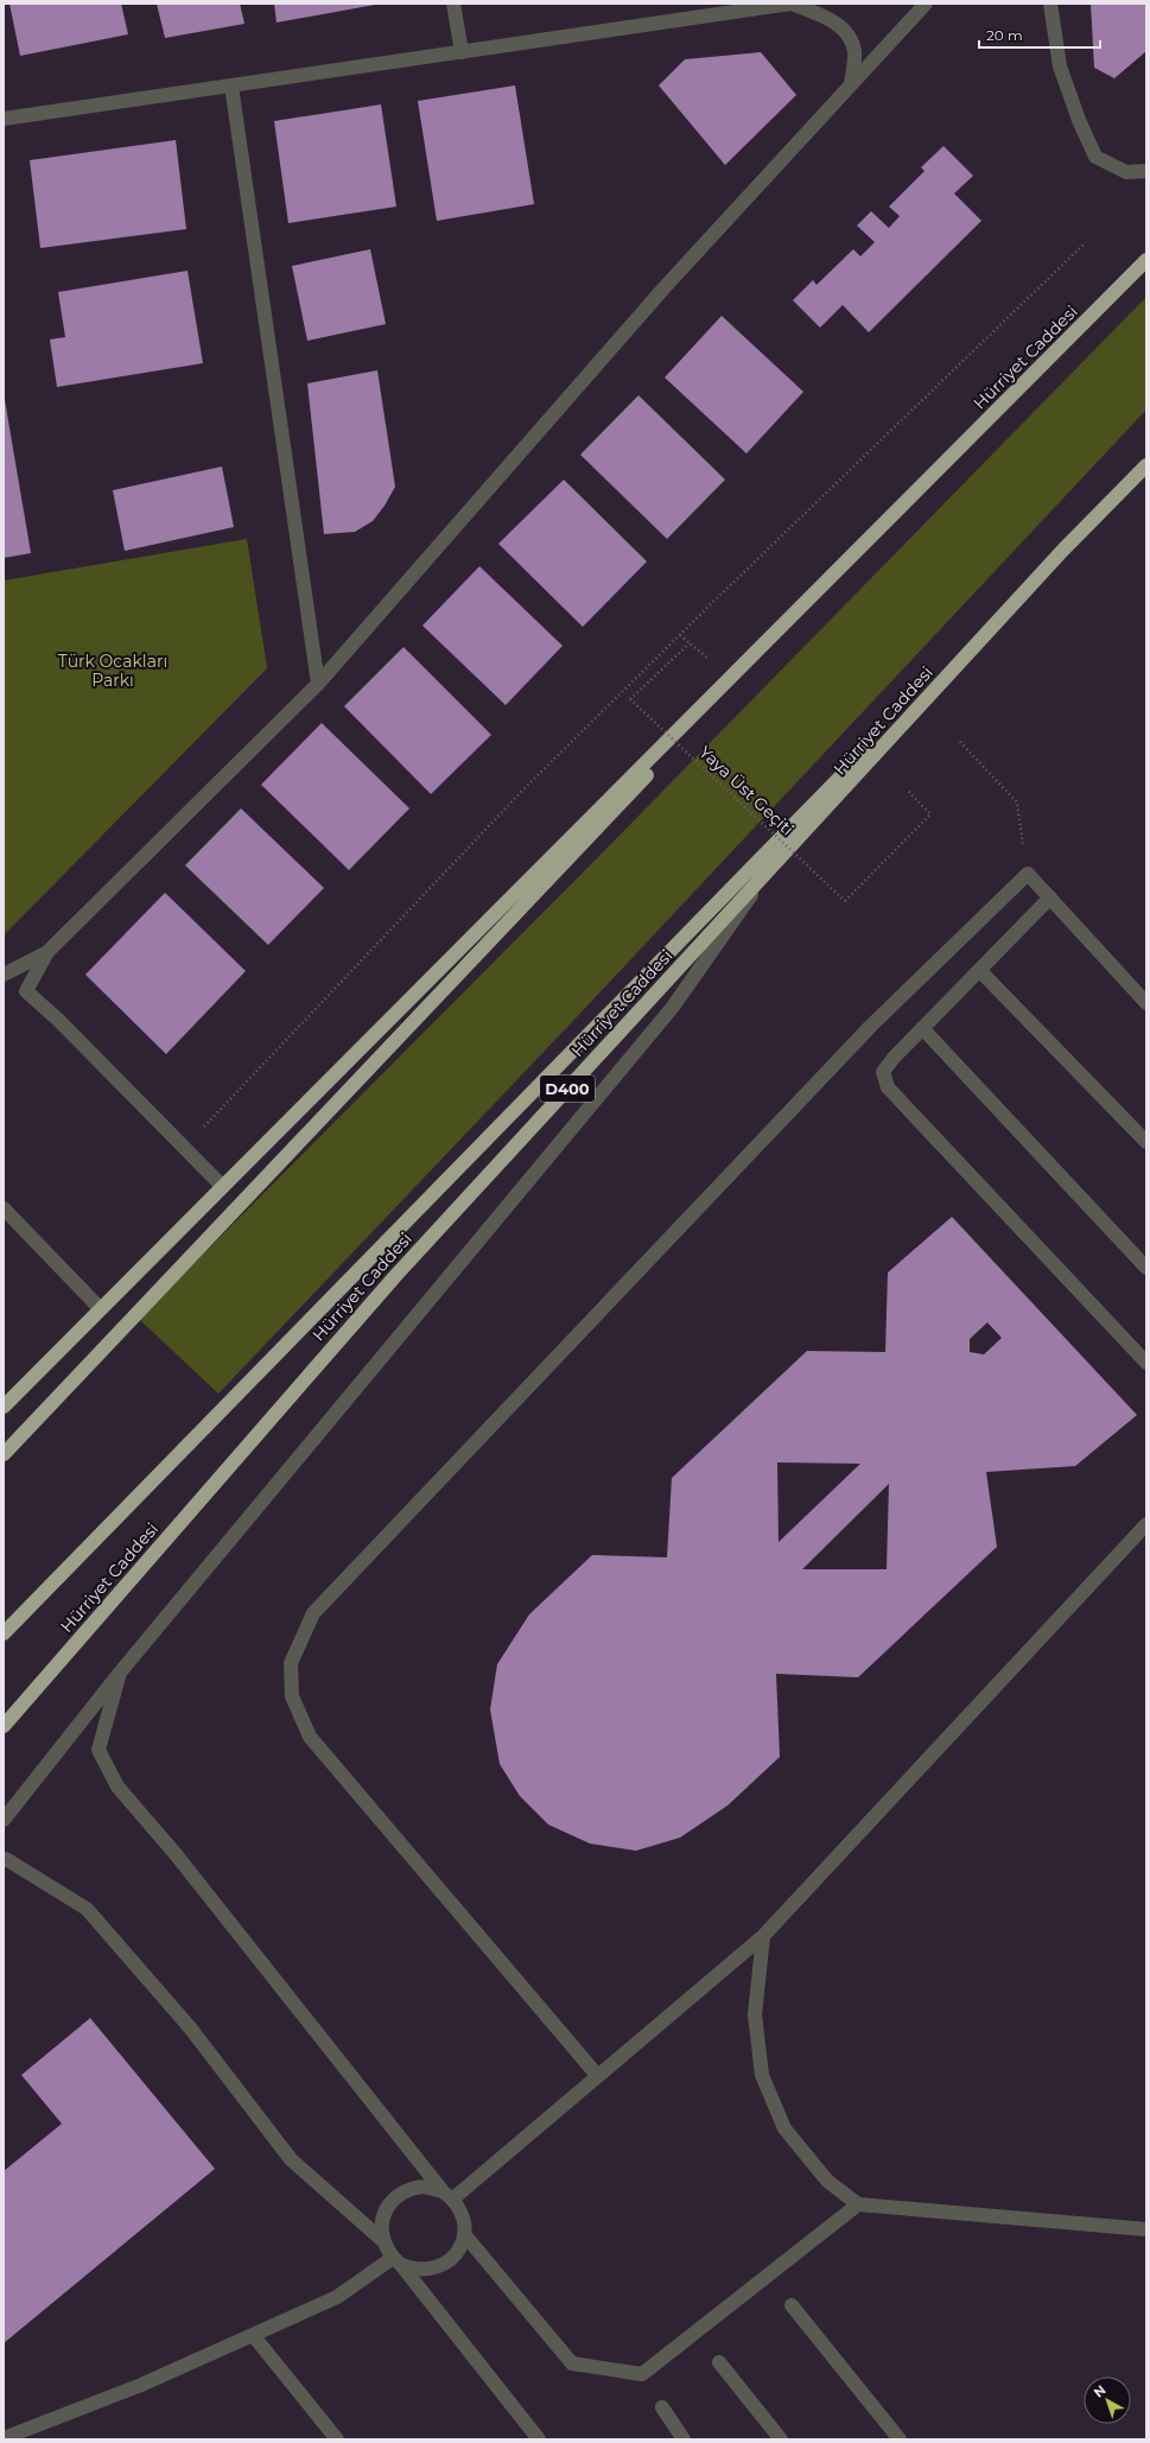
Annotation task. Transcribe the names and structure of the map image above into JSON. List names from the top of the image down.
{
  "streets": {
    "highway": ["Hürriyet Caddesi", "D400"],
    "path": ["Yaya Üst Geçiti"]
  },
  "parks": ["Türk Ocakları Parkı"],
  "scale_bar": "20 m",
  "north": "top left"
}
